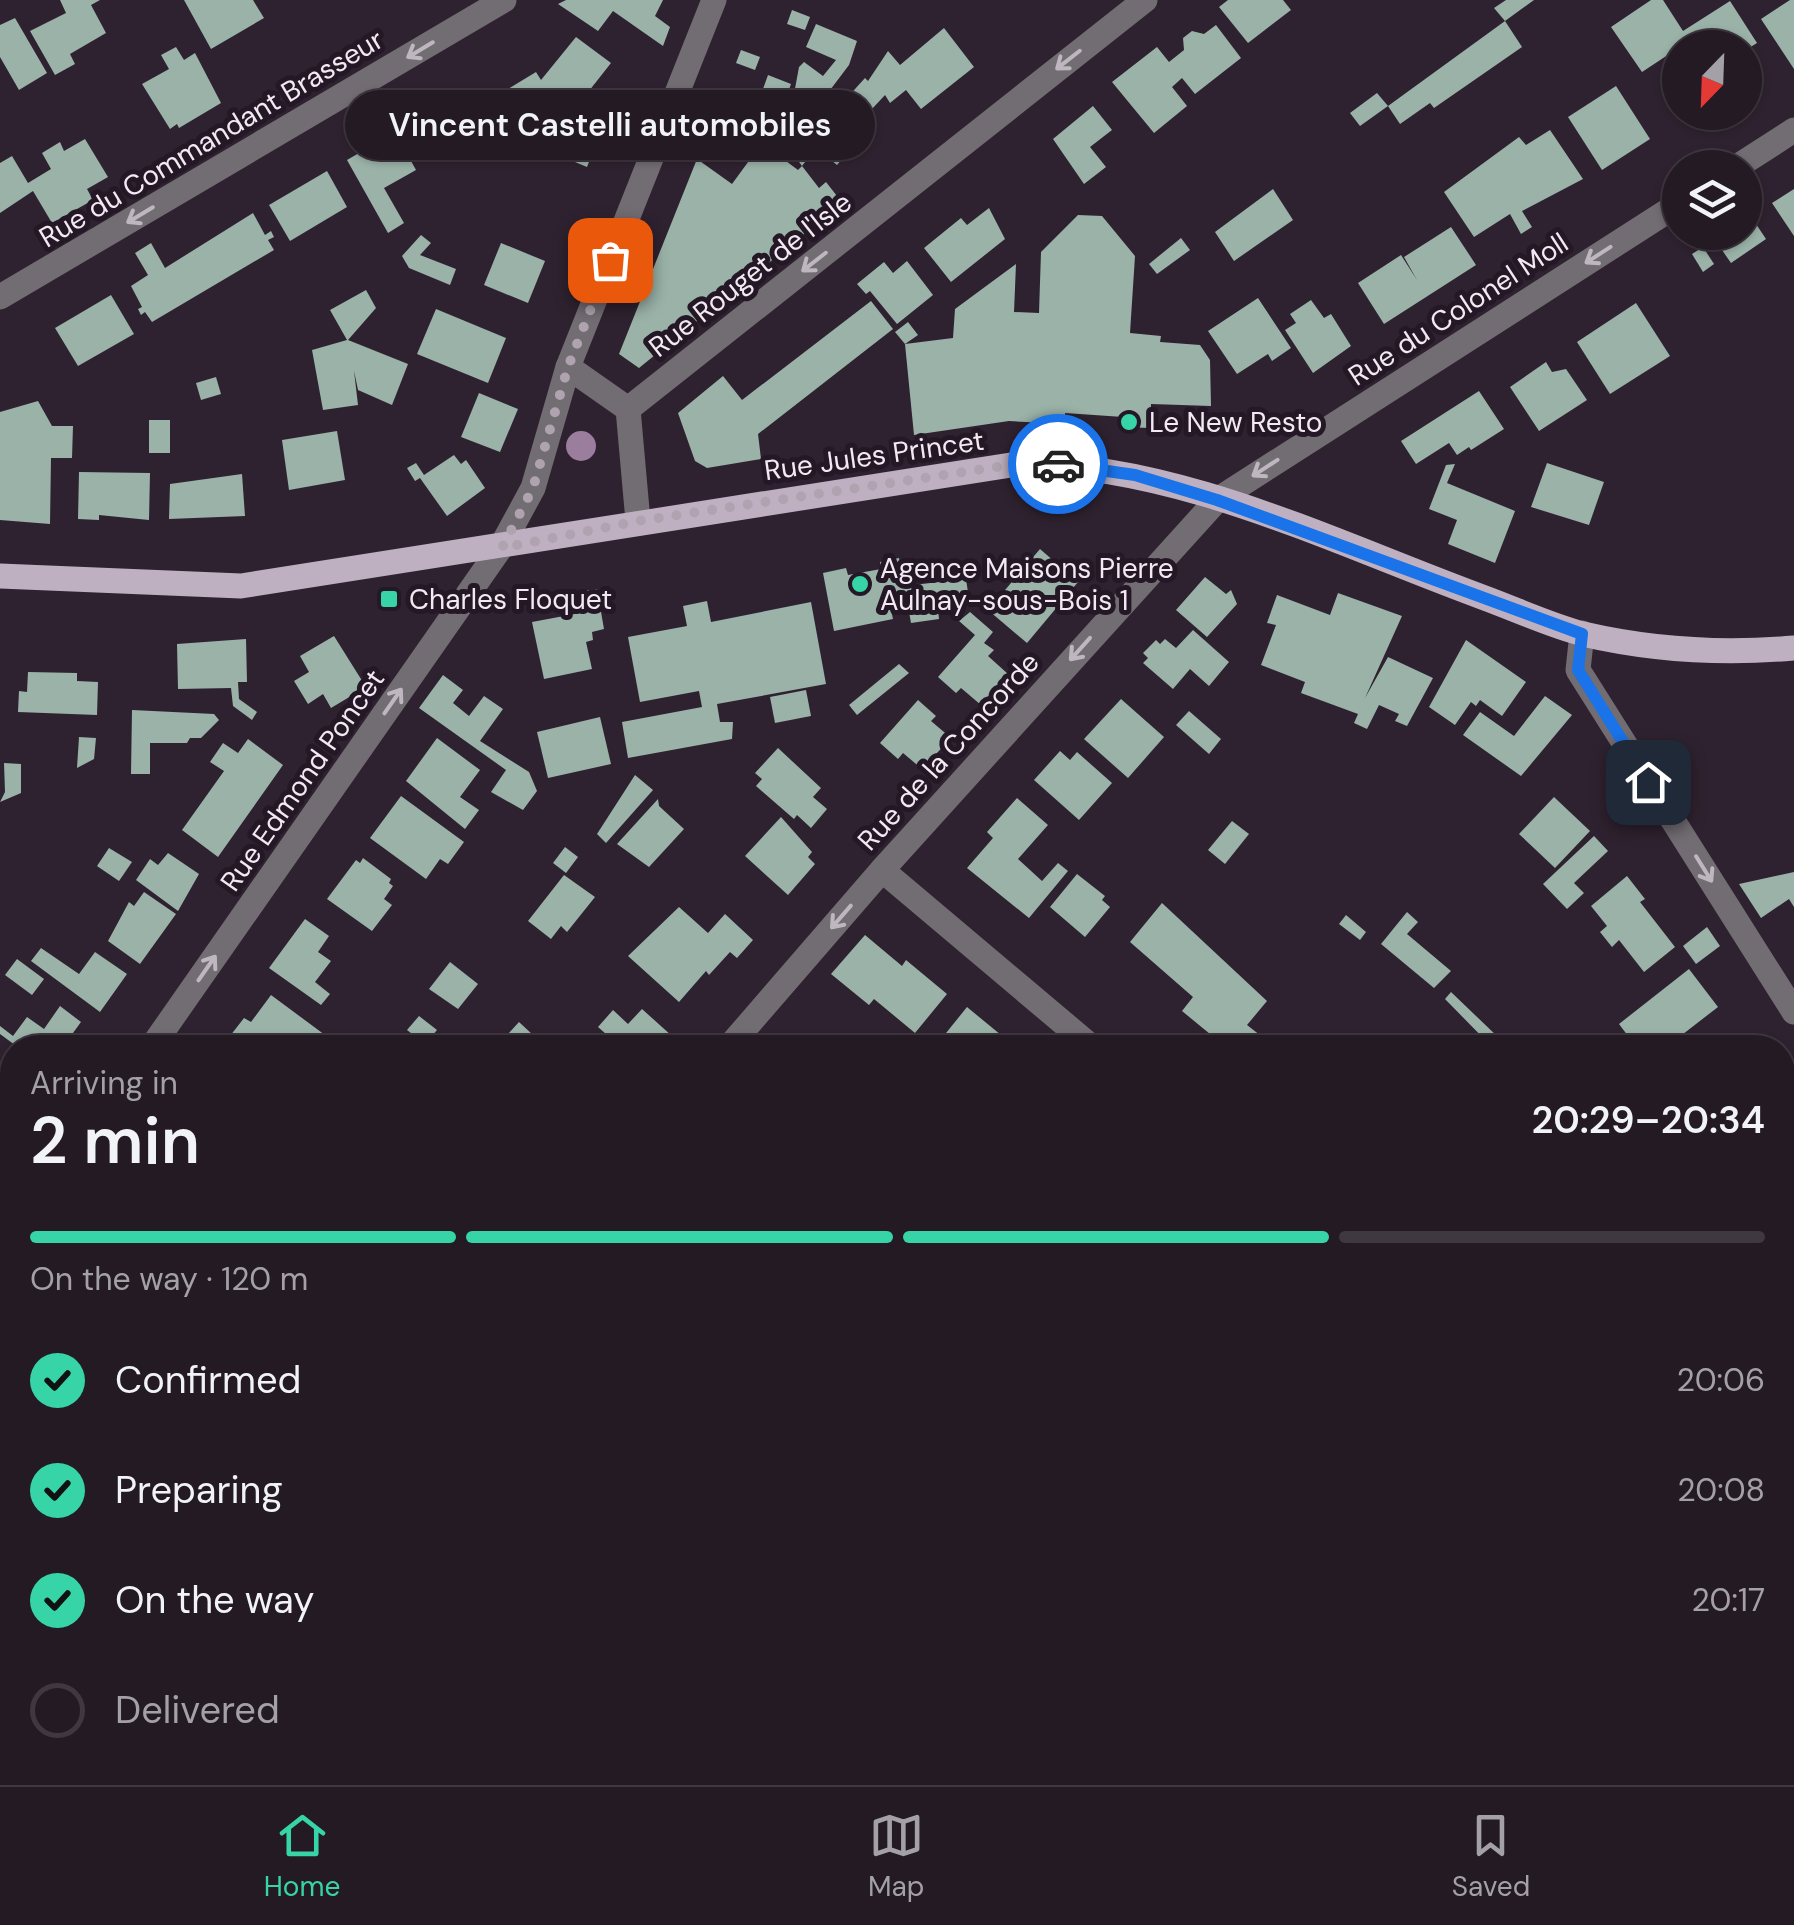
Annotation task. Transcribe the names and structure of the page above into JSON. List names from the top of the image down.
{
  "streets": {
    "main road": ["Rue Jules Princet"],
    "street": [
      "Rue du Commandant Brasseur",
      "Rue Rouget de l'Isle",
      "Rue du Colonel Moll",
      "Rue de la Concorde",
      "Rue Edmond Poncet"
    ]
  },
  "crossings": [
    ["Rue du Colonel Moll", "Rue Jules Princet"],
    ["Rue du Colonel Moll", "Rue de la Concorde"],
    ["Rue Jules Princet", "Rue de la Concorde"],
    ["Rue Jules Princet", "Rue Edmond Poncet"]
  ],
  "one_way": [
    "Rue du Commandant Brasseur",
    "Rue Rouget de l'Isle",
    "Rue du Colonel Moll",
    "Rue de la Concorde",
    "Rue Edmond Poncet"
  ],
  "places": {
    "other": ["Vincent Castelli automobiles", "Le New Resto", "Agence Maisons Pierre Aulnay-sous-Bois 1"],
    "transit": ["Charles Floquet"]
  },
  "north": "bottom left",
  "page": {
    "bubble": "Vincent Castelli automobiles",
    "heading": ["2 min", "Arriving in", "20:29–20:34"],
    "bar": "On the way · 120 m",
    "list": [
      ["Confirmed", "20:06"],
      ["Preparing", "20:08"],
      ["On the way", "20:17"],
      "Delivered"
    ],
    "tabs": ["Home", "Map", "Saved"]
  }
}
